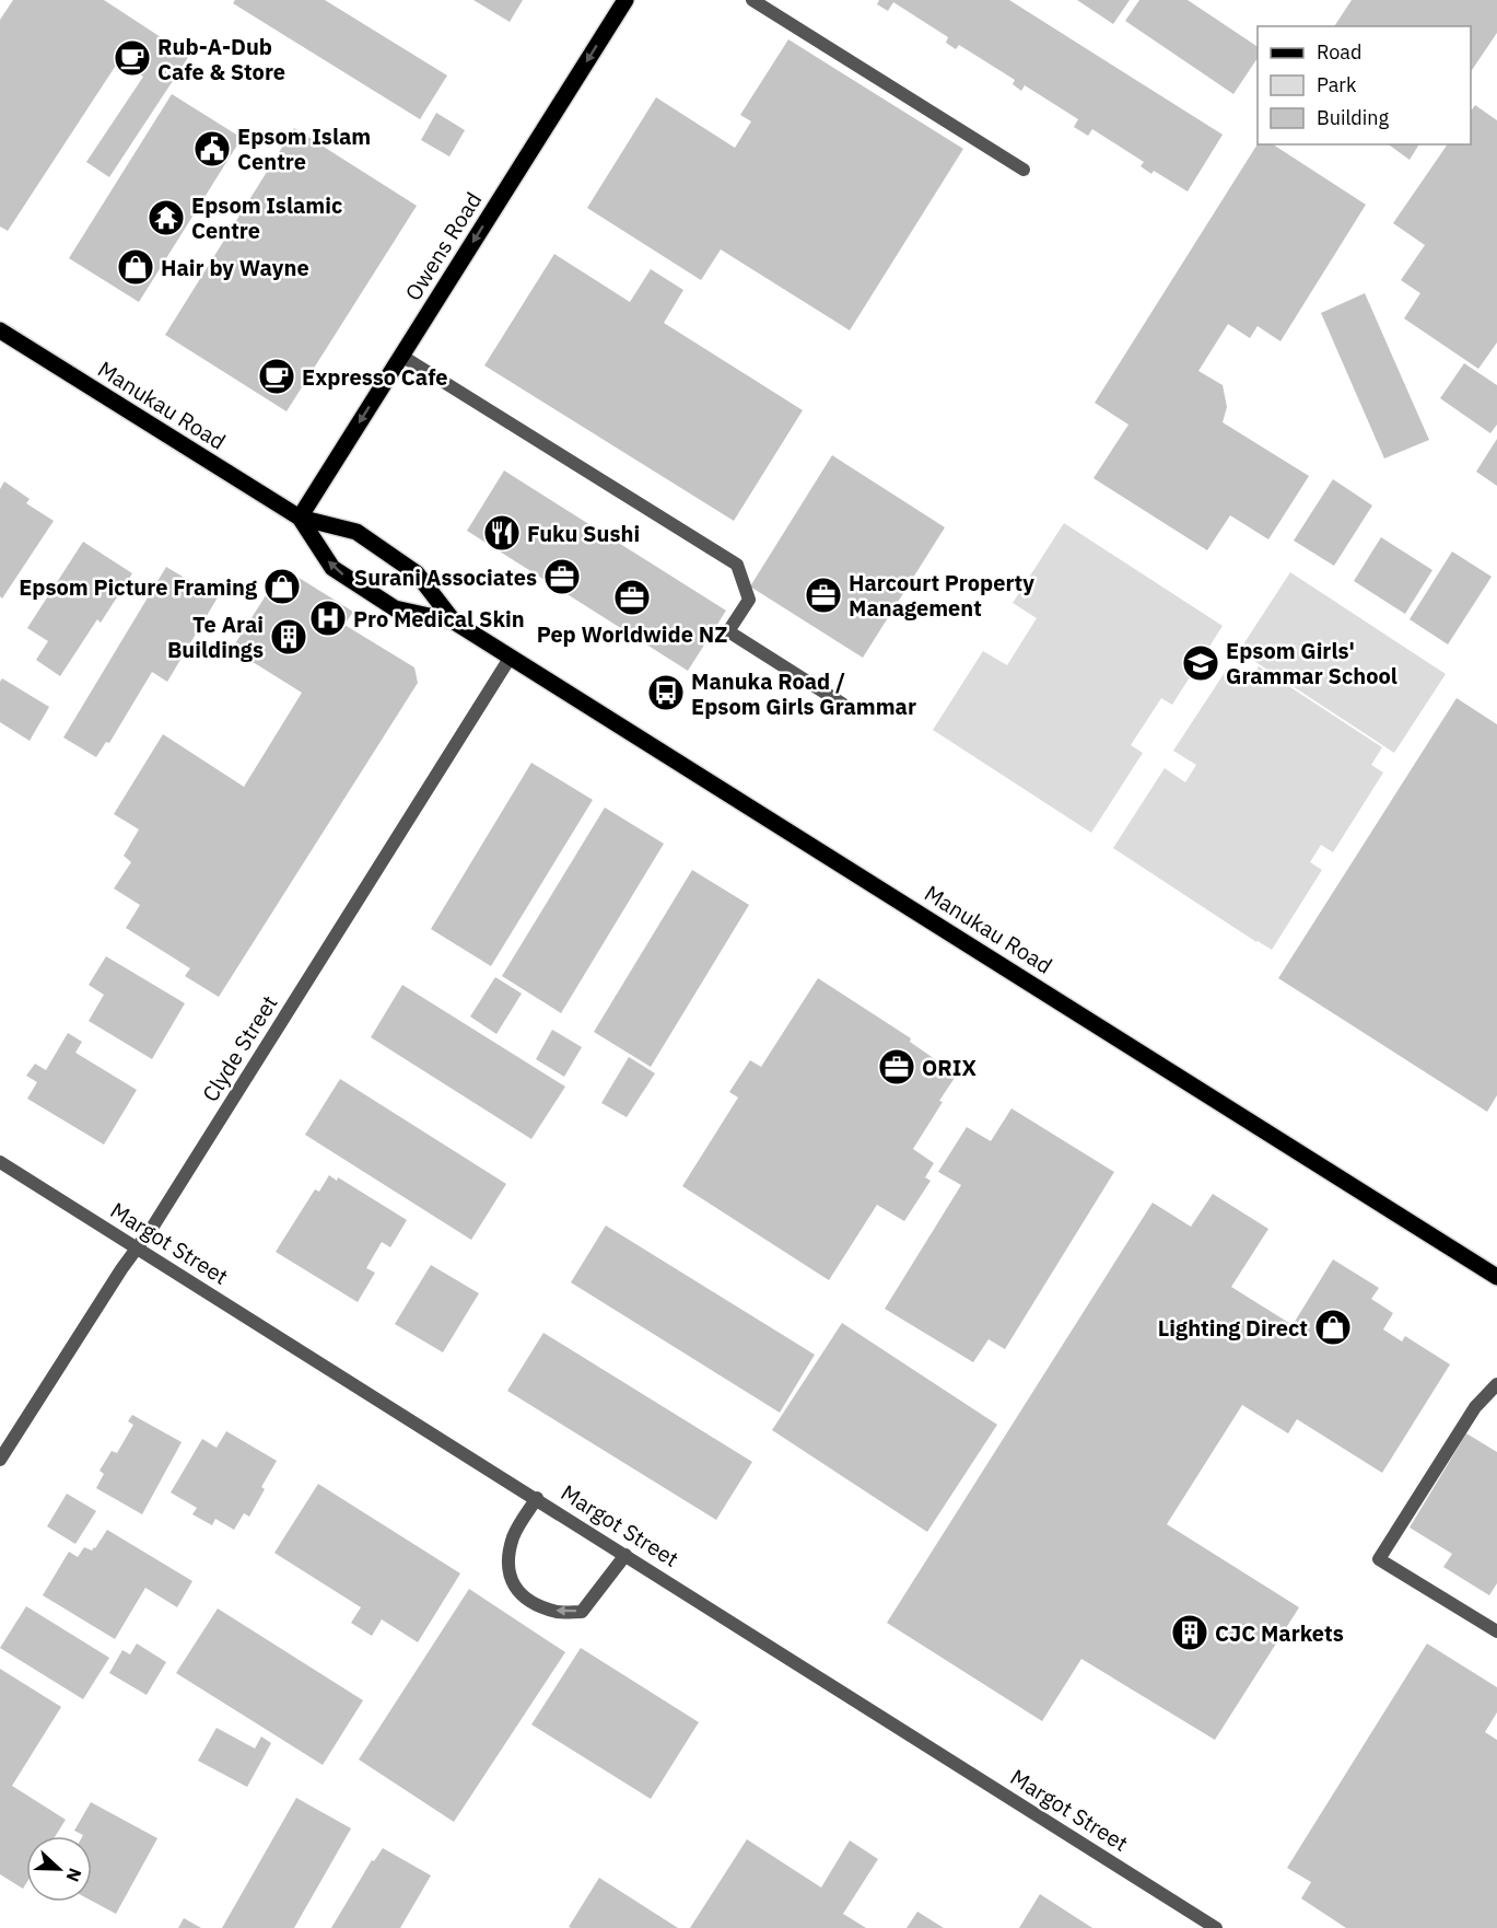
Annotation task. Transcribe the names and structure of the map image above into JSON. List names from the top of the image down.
{
  "streets": {
    "main road": ["Owens Road", "Manukau Road"],
    "street": ["Clyde Street", "Margot Street"]
  },
  "crossings": [
    ["Owens Road", "Manukau Road"],
    ["Manukau Road", "Clyde Street"],
    ["Clyde Street", "Margot Street"]
  ],
  "one_way": ["Owens Road"],
  "places": {
    "cafe": ["Rub-A-Dub Cafe & Store", "Expresso Cafe"],
    "public building": ["Epsom Islam Centre"],
    "temple": ["Epsom Islamic Centre"],
    "shop": ["Hair by Wayne", "Epsom Picture Framing", "Lighting Direct"],
    "restaurant": ["Fuku Sushi"],
    "office": [
      "Surani Associates",
      "Harcourt Property Management",
      "Pep Worldwide NZ",
      "ORIX"
    ],
    "hospital": ["Pro Medical Skin"],
    "building": ["Te Arai Buildings", "CJC Markets"],
    "school or university": ["Epsom Girls' Grammar School"],
    "bus stop": ["Manuka Road / Epsom Girls Grammar"]
  },
  "legend": ["Road", "Park", "Building"],
  "north": "right"
}
